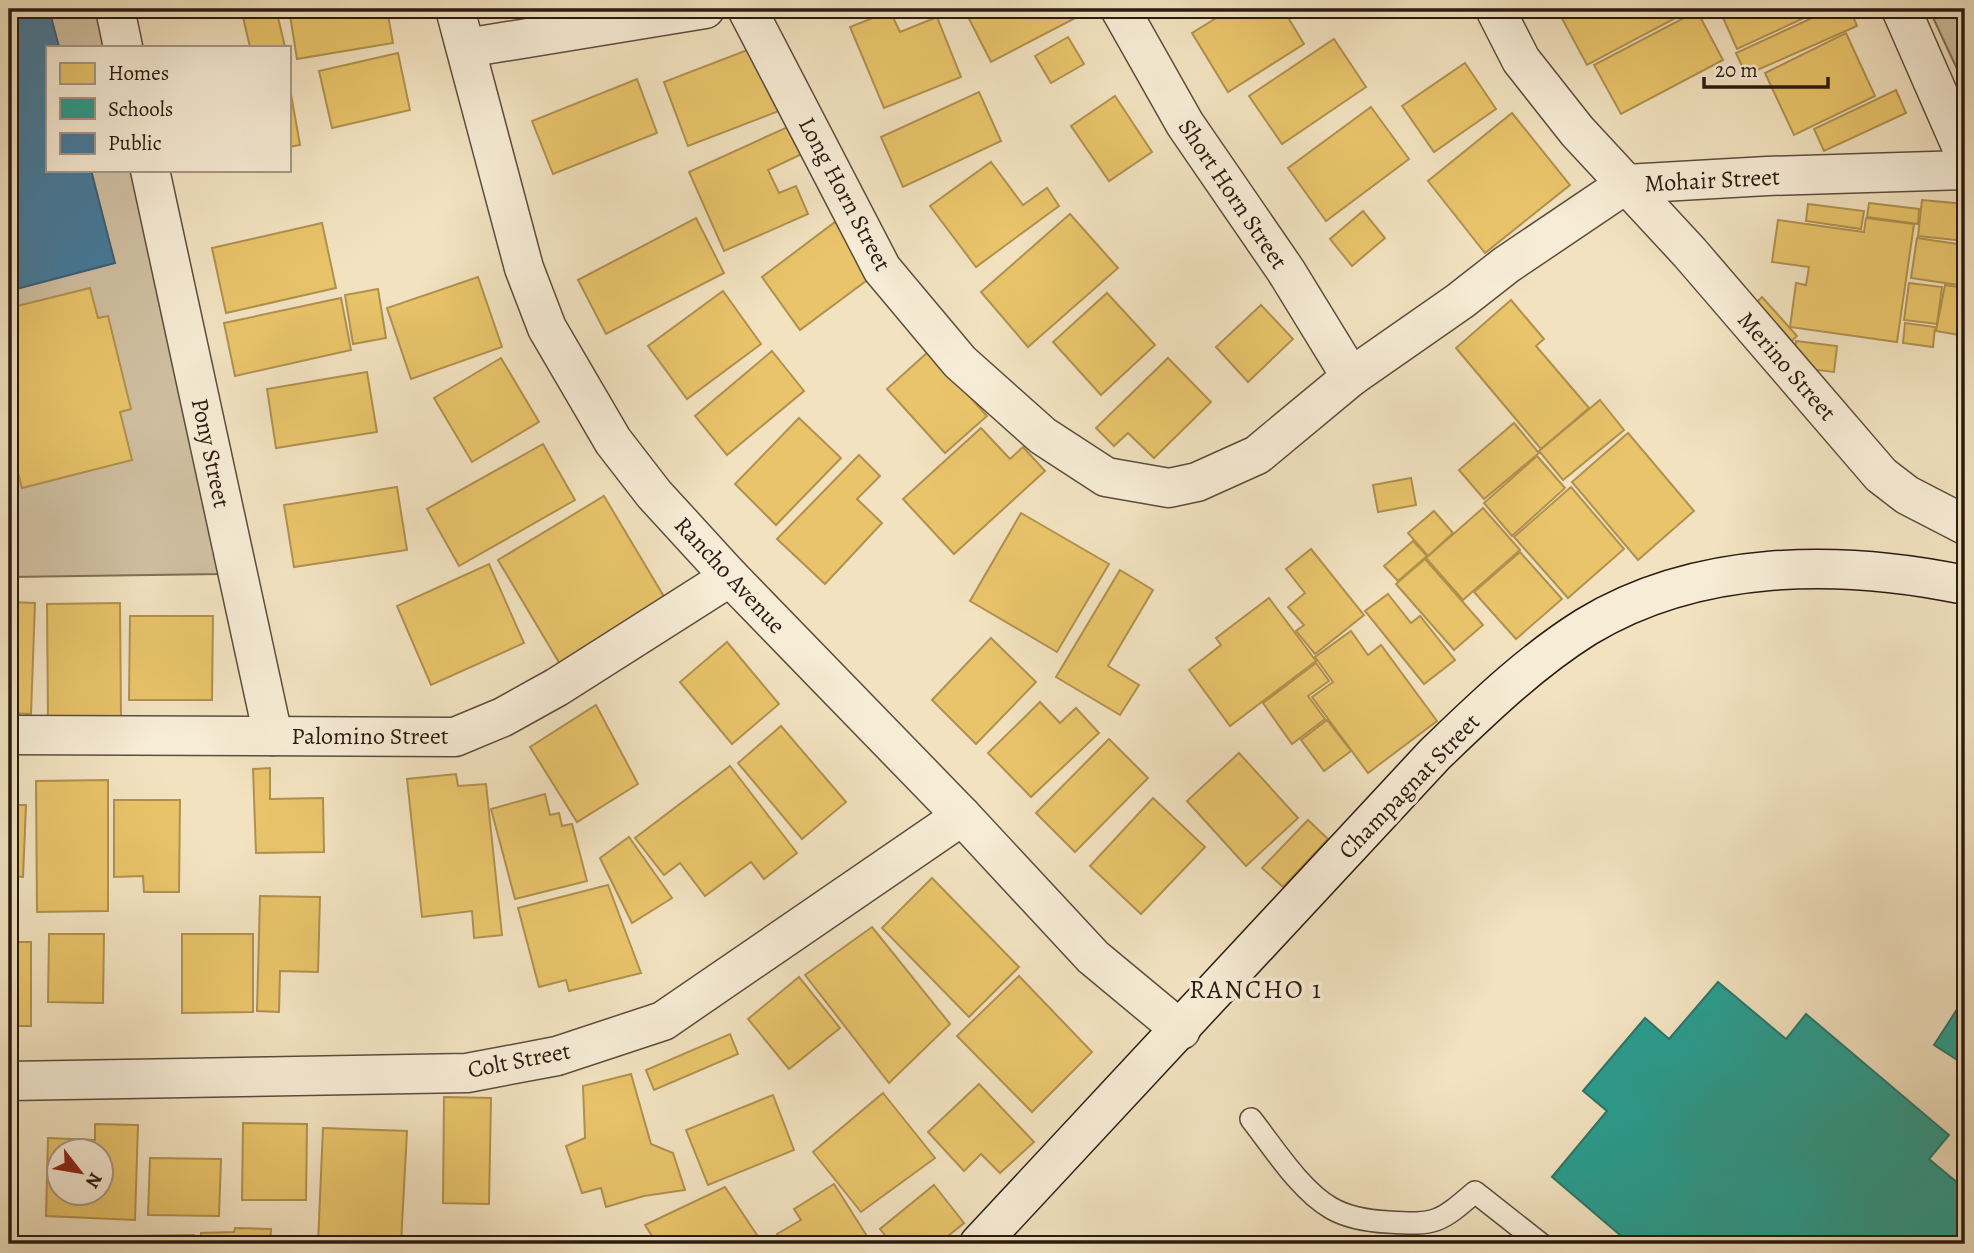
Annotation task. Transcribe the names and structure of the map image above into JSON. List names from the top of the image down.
{
  "streets": {
    "street": [
      "Mohair Street",
      "Long Horn Street",
      "Short Horn Street",
      "Merino Street",
      "Pony Street",
      "Rancho Avenue",
      "Palomino Street",
      "Champagnat Street",
      "Colt Street"
    ]
  },
  "crossings": [
    ["Mohair Street", "Long Horn Street"],
    ["Mohair Street", "Short Horn Street"],
    ["Mohair Street", "Merino Street"],
    ["Long Horn Street", "Short Horn Street"],
    ["Pony Street", "Palomino Street"],
    ["Rancho Avenue", "Palomino Street"],
    ["Rancho Avenue", "Champagnat Street"],
    ["Rancho Avenue", "Colt Street"]
  ],
  "districts": ["RANCHO 1"],
  "legend": ["Homes", "Schools", "Public"],
  "scale_bar": "20 m",
  "north": "bottom right"
}
